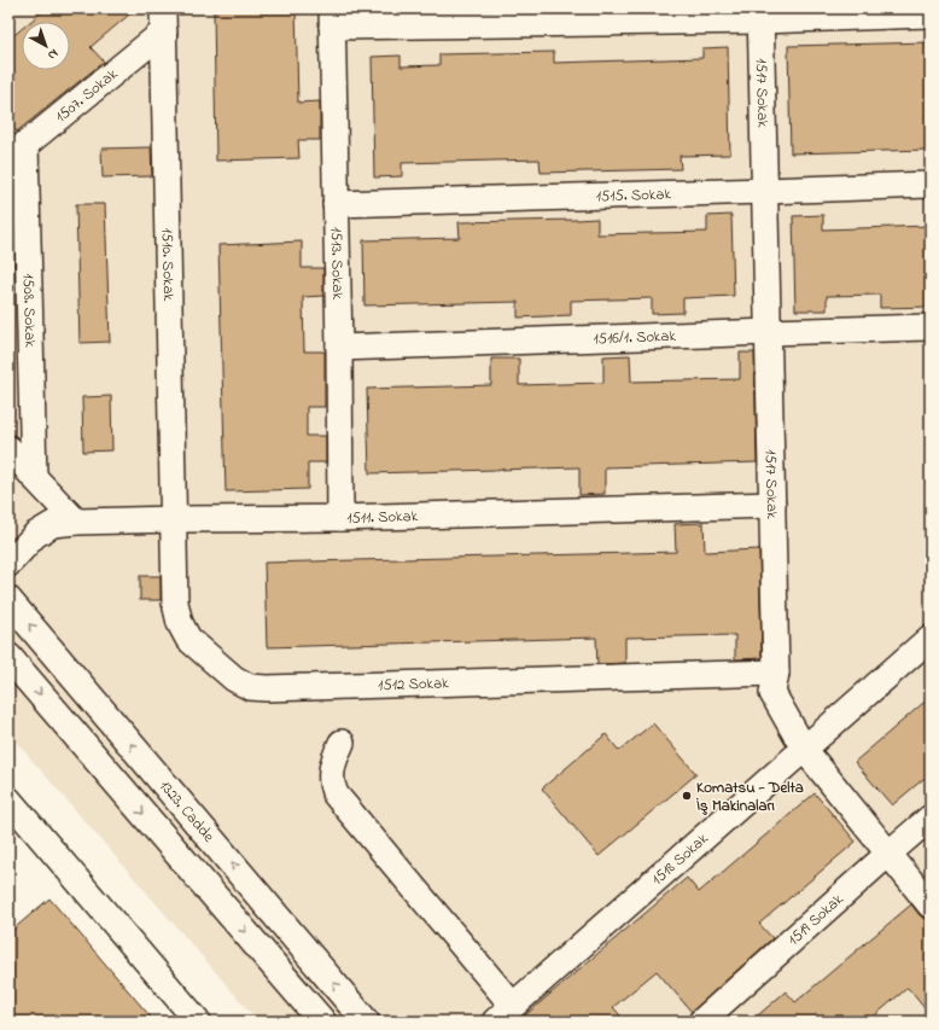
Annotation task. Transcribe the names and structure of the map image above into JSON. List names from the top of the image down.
{
  "streets": {
    "main road": ["1323. Cadde"],
    "street": [
      "1517 Sokak",
      "1507. Sokak",
      "1515. Sokak",
      "1513. Sokak",
      "1510. Sokak",
      "1508. Sokak",
      "1516/1. Sokak",
      "1511. Sokak",
      "1512 Sokak",
      "1518 Sokak",
      "1519 Sokak"
    ]
  },
  "crossings": [
    ["1517 Sokak", "1515. Sokak"],
    ["1517 Sokak", "1516/1. Sokak"],
    ["1517 Sokak", "1511. Sokak"],
    ["1517 Sokak", "1512 Sokak"],
    ["1517 Sokak", "1518 Sokak"],
    ["1517 Sokak", "1519 Sokak"],
    ["1507. Sokak", "1510. Sokak"],
    ["1507. Sokak", "1508. Sokak"],
    ["1515. Sokak", "1513. Sokak"],
    ["1513. Sokak", "1516/1. Sokak"],
    ["1513. Sokak", "1511. Sokak"],
    ["1510. Sokak", "1511. Sokak"],
    ["1510. Sokak", "1512 Sokak"],
    ["1511. Sokak", "1512 Sokak"]
  ],
  "places": ["Komatsu - Delta İş Makinaları"],
  "north": "bottom right"
}
